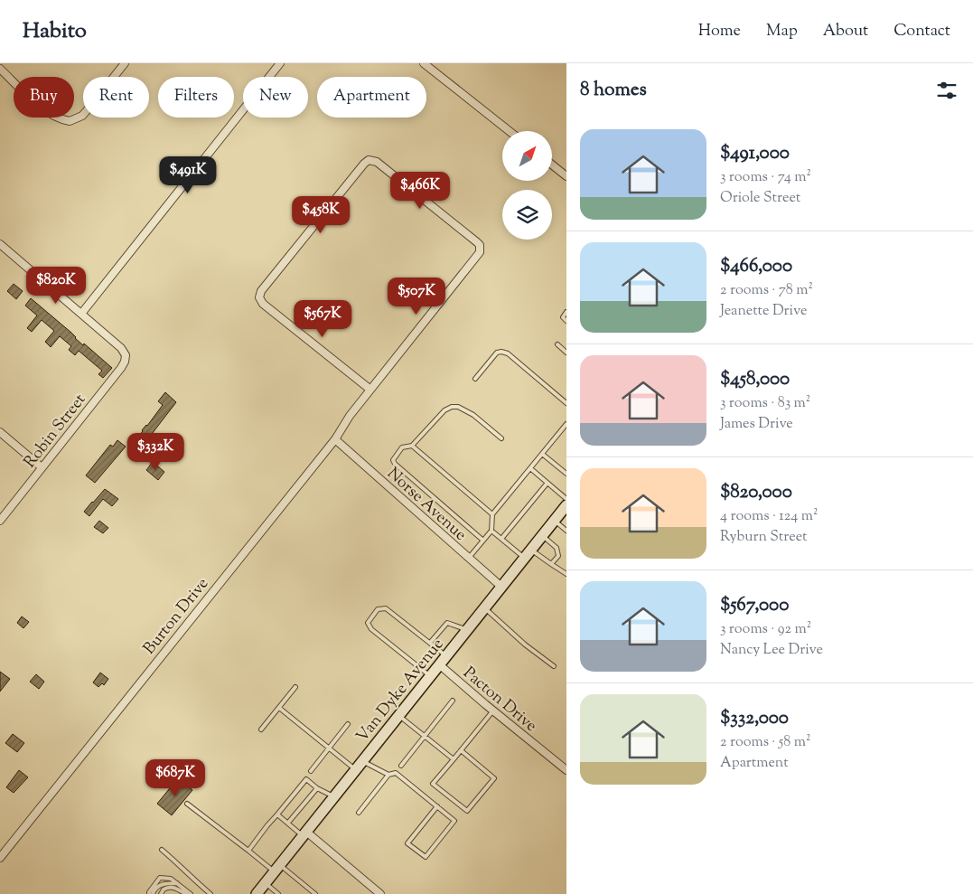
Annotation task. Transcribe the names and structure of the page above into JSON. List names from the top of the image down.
{
  "streets": {
    "main road": ["Van Dyke Avenue"],
    "street": [
      "Robin Street",
      "Norse Avenue",
      "Burton Drive",
      "Pacton Drive"
    ]
  },
  "crossings": [
    ["Norse Avenue", "Burton Drive"],
    ["Norse Avenue", "Van Dyke Avenue"],
    ["Van Dyke Avenue", "Pacton Drive"]
  ],
  "north": "top right",
  "page": {
    "header": "Habito",
    "nav": [
      "Home",
      "Map",
      "About",
      "Contact"
    ],
    "heading": "8 homes",
    "chip": [
      "Buy",
      "Rent",
      "Filters",
      "New",
      "Apartment"
    ],
    "list": [
      {
        "name": "$491,000",
        "note": "3 rooms · 74 m² · Oriole Street"
      },
      {
        "name": "$466,000",
        "note": "2 rooms · 78 m² · Jeanette Drive"
      },
      {
        "name": "$458,000",
        "note": "3 rooms · 83 m² · James Drive"
      },
      {
        "name": "$820,000",
        "note": "4 rooms · 124 m² · Ryburn Street"
      },
      {
        "name": "$567,000",
        "note": "3 rooms · 92 m² · Nancy Lee Drive"
      },
      {
        "name": "$332,000",
        "note": "2 rooms · 58 m² · Apartment"
      }
    ],
    "price": [
      "$491K",
      "$466K",
      "$458K",
      "$820K",
      "$507K",
      "$567K",
      "$332K",
      "$687K"
    ]
  }
}
